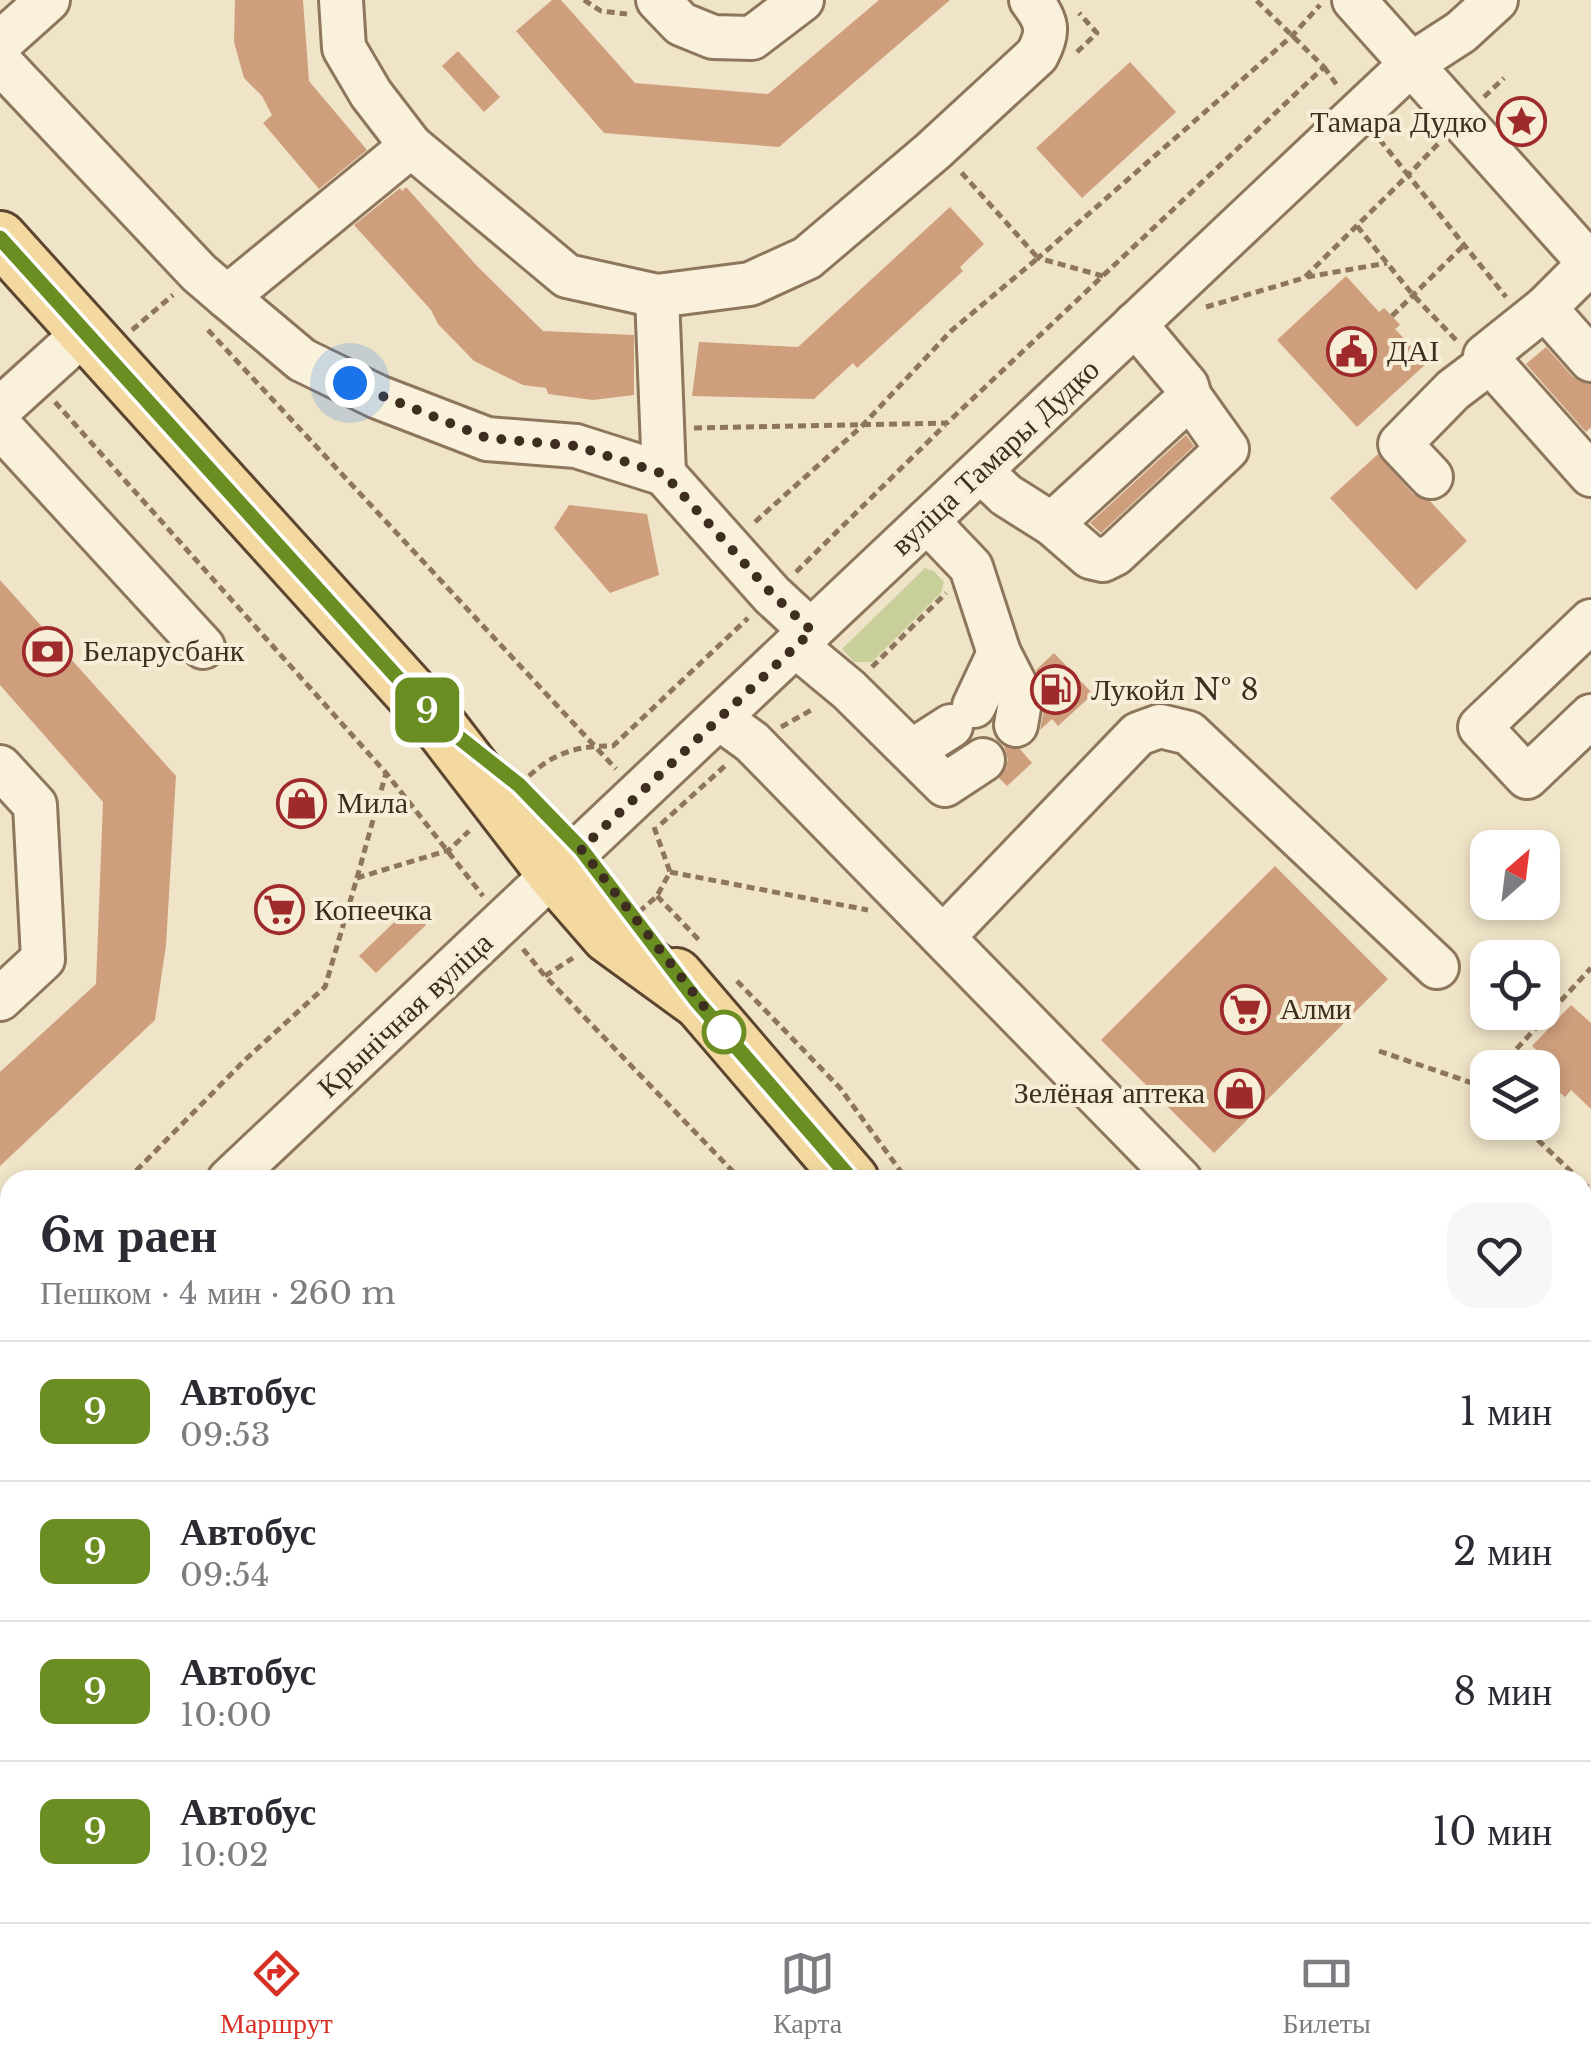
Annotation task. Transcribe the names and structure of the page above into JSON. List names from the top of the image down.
{
  "streets": {
    "street": ["вуліца Тамары Дудко", "Крынічная вуліца"]
  },
  "crossings": [
    ["вуліца Тамары Дудко", "Крынічная вуліца"]
  ],
  "places": {
    "place": ["Тамара Дудко"],
    "public building": ["ДАІ"],
    "bank": ["Беларусбанк"],
    "fuel station": ["Лукойл № 8"],
    "shop": ["Мила", "Зелёная аптека"],
    "supermarket": ["Копеечка", "Алми"]
  },
  "lines": ["bus line 9"],
  "north": "top right",
  "page": {
    "on_map": "9",
    "heading": ["6м раен", "Пешком · 4 мин · 260 m"],
    "list": [
      {
        "mark": "9",
        "name": "Автобус",
        "note": "09:53",
        "value": "1 мин"
      },
      {
        "mark": "9",
        "name": "Автобус",
        "note": "09:54",
        "value": "2 мин"
      },
      {
        "mark": "9",
        "name": "Автобус",
        "note": "10:00",
        "value": "8 мин"
      },
      {
        "mark": "9",
        "name": "Автобус",
        "note": "10:02",
        "value": "10 мин"
      }
    ],
    "tabs": ["Маршрут", "Карта", "Билеты"]
  }
}
